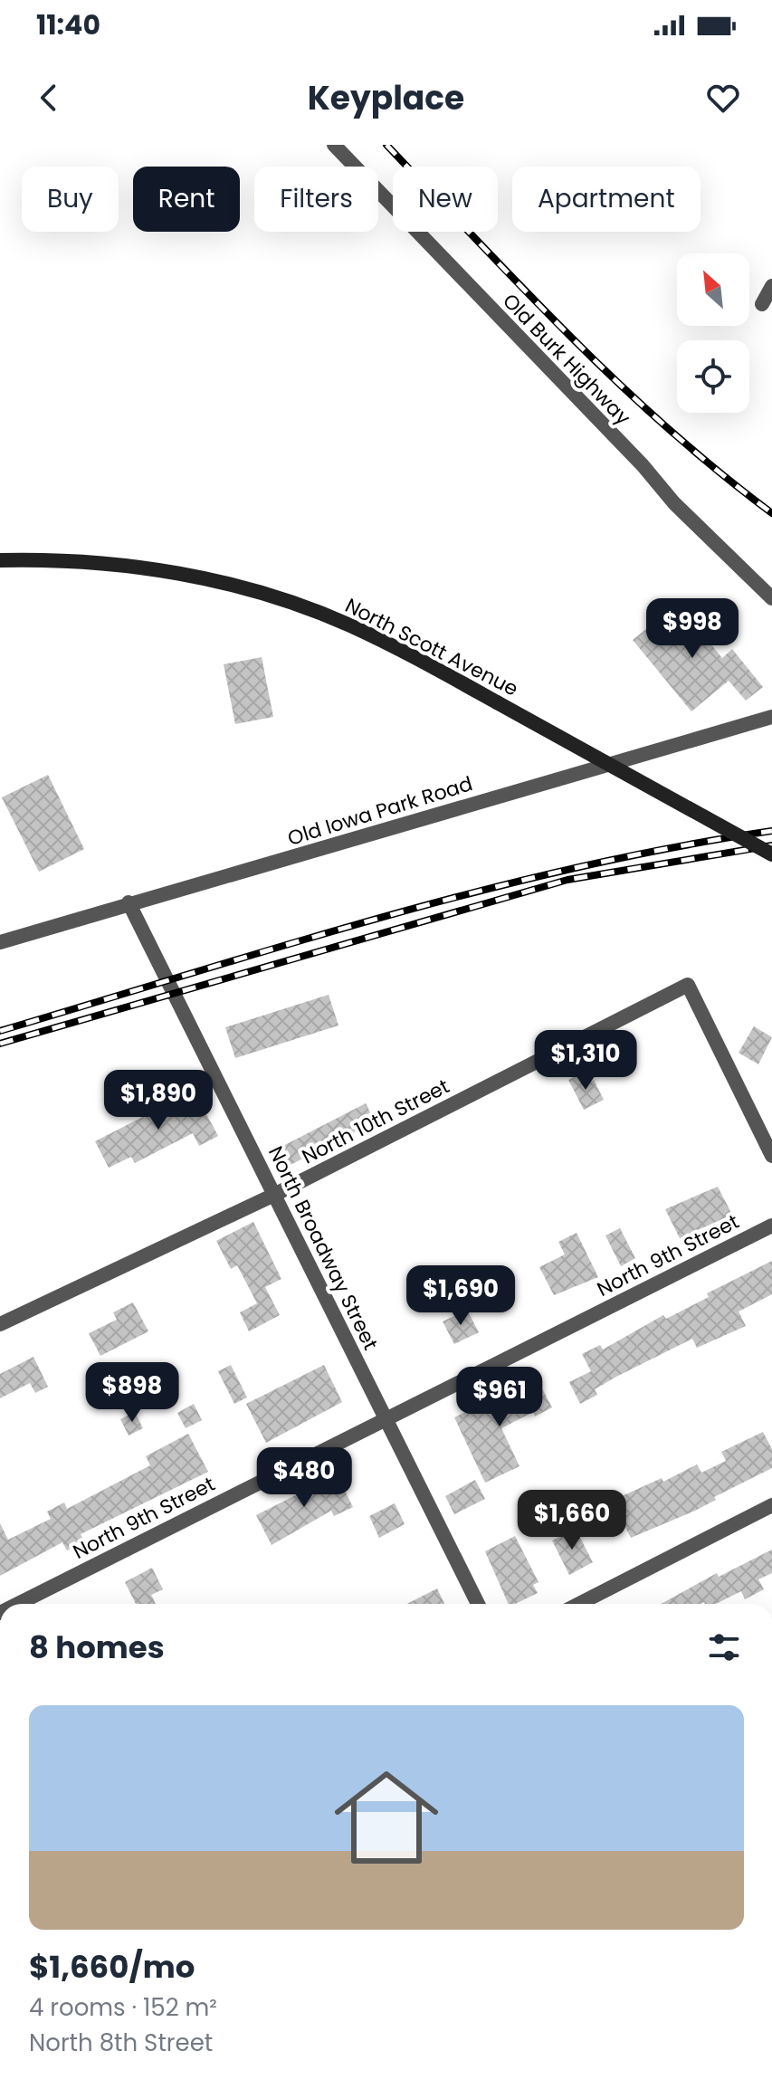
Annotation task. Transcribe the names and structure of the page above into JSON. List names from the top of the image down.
{
  "streets": {
    "main road": ["North Scott Avenue"],
    "street": [
      "Old Burk Highway",
      "Old Iowa Park Road",
      "North 10th Street",
      "North Broadway Street",
      "North 9th Street"
    ]
  },
  "crossings": [
    ["Old Iowa Park Road", "North Broadway Street"],
    ["North 10th Street", "North Broadway Street"],
    ["North Broadway Street", "North 9th Street"]
  ],
  "north": "top left",
  "page": {
    "status": "11:40",
    "header": "Keyplace",
    "chip": [
      "Buy",
      "Rent",
      "Filters",
      "New",
      "Apartment"
    ],
    "price": [
      "$998",
      "$1,310",
      "$1,890",
      "$1,690",
      "$898",
      "$961",
      "$480",
      "$1,660"
    ],
    "heading": "8 homes",
    "list": [
      {
        "name": "$1,660/mo",
        "note": "4 rooms · 152 m² · North 8th Street"
      }
    ]
  }
}
